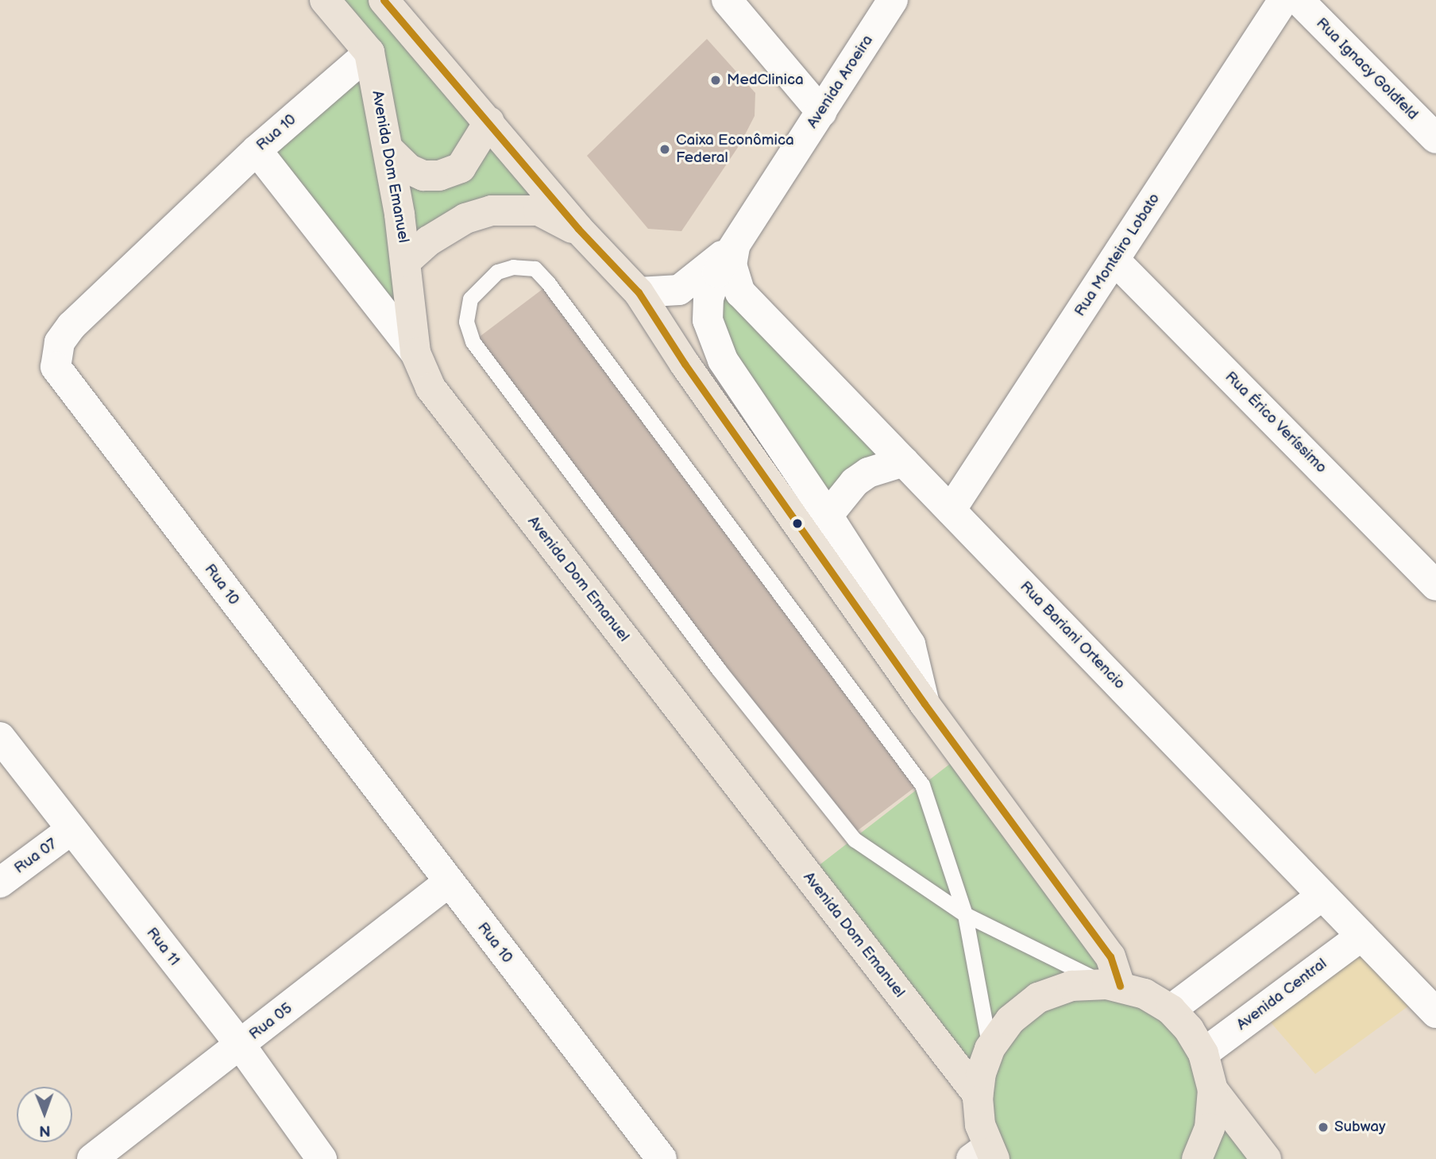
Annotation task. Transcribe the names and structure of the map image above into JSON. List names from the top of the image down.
{
  "streets": {
    "main road": ["Avenida Dom Emanuel"],
    "street": [
      "Rua Ignacy Goldfeld",
      "Avenida Aroeira",
      "Rua 10",
      "Rua Monteiro Lobato",
      "Rua Érico Veríssimo",
      "Rua Bariani Ortencio",
      "Rua 07",
      "Rua 11",
      "Avenida Central",
      "Rua 05"
    ]
  },
  "crossings": [
    ["Avenida Aroeira", "Rua Bariani Ortencio"],
    ["Rua 10", "Avenida Dom Emanuel"],
    ["Rua 10", "Rua 05"],
    ["Rua Monteiro Lobato", "Rua Érico Veríssimo"],
    ["Rua Monteiro Lobato", "Rua Bariani Ortencio"],
    ["Rua Bariani Ortencio", "Avenida Central"],
    ["Rua 07", "Rua 11"],
    ["Rua 11", "Rua 05"]
  ],
  "places": ["MedClinica", "Caixa Econômica Federal", "Subway"],
  "north": "bottom"
}
